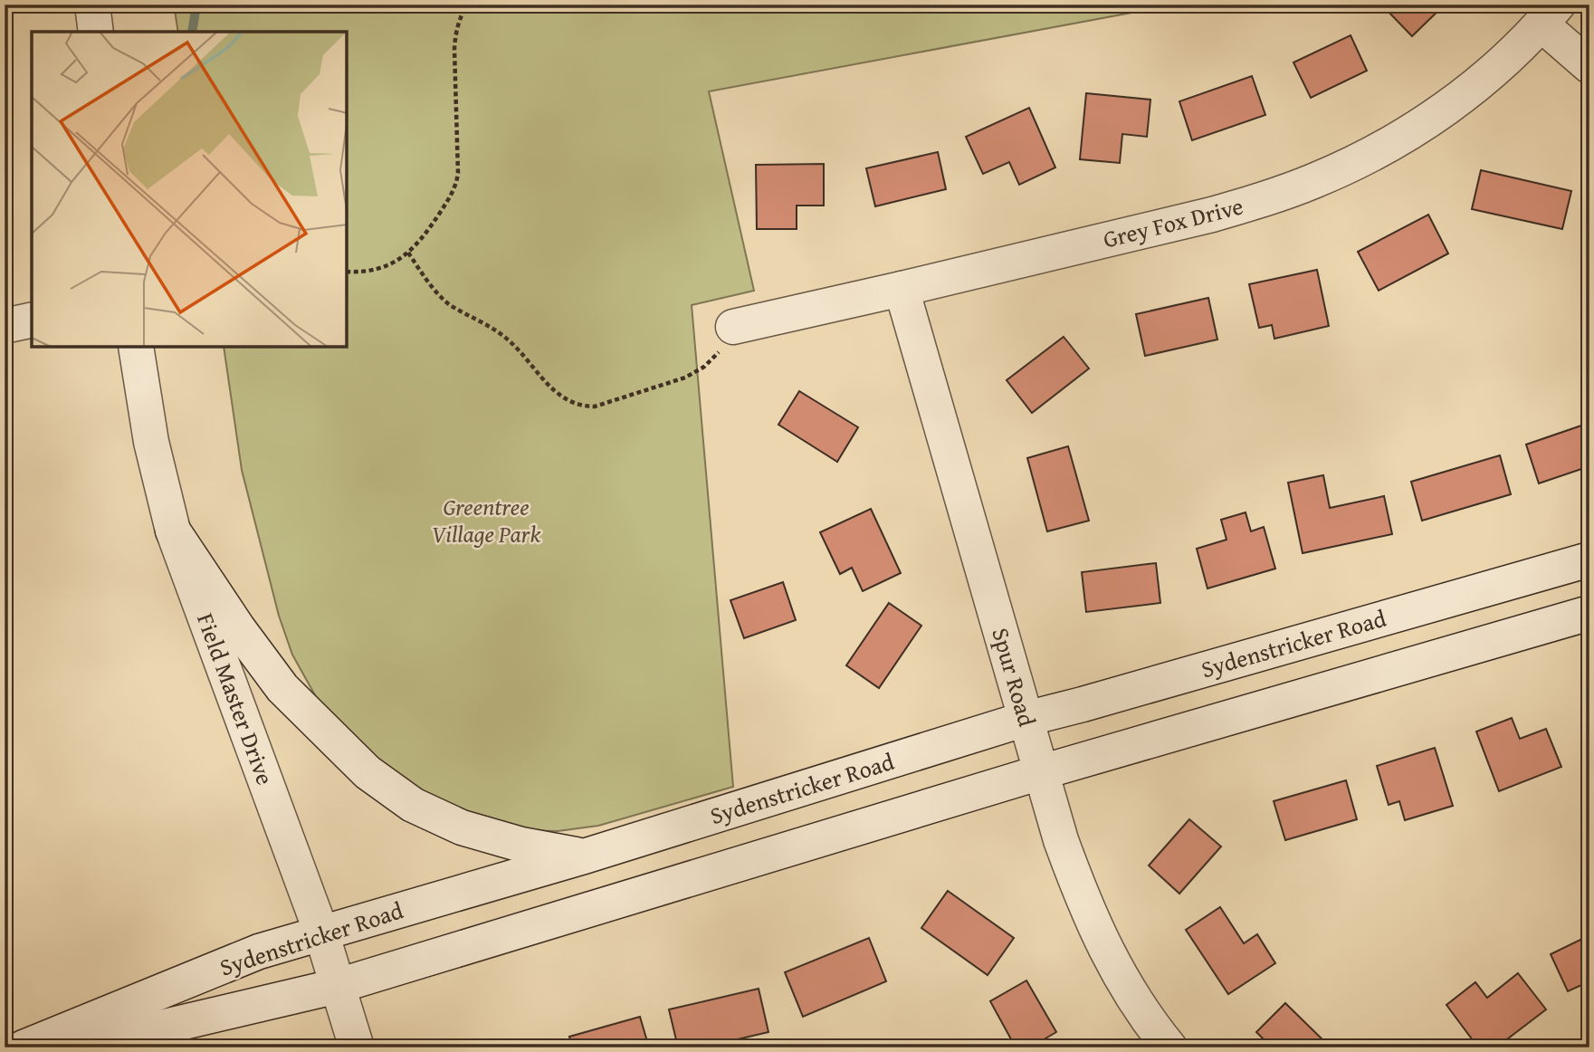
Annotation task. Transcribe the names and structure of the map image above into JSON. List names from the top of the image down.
{
  "streets": {
    "main road": [
      "Grey Fox Drive",
      "Sydenstricker Road",
      "Spur Road",
      "Field Master Drive"
    ]
  },
  "crossings": [
    ["Grey Fox Drive", "Spur Road"],
    ["Sydenstricker Road", "Spur Road"],
    ["Sydenstricker Road", "Field Master Drive"]
  ],
  "parks": ["Greentree Village Park"]
}
